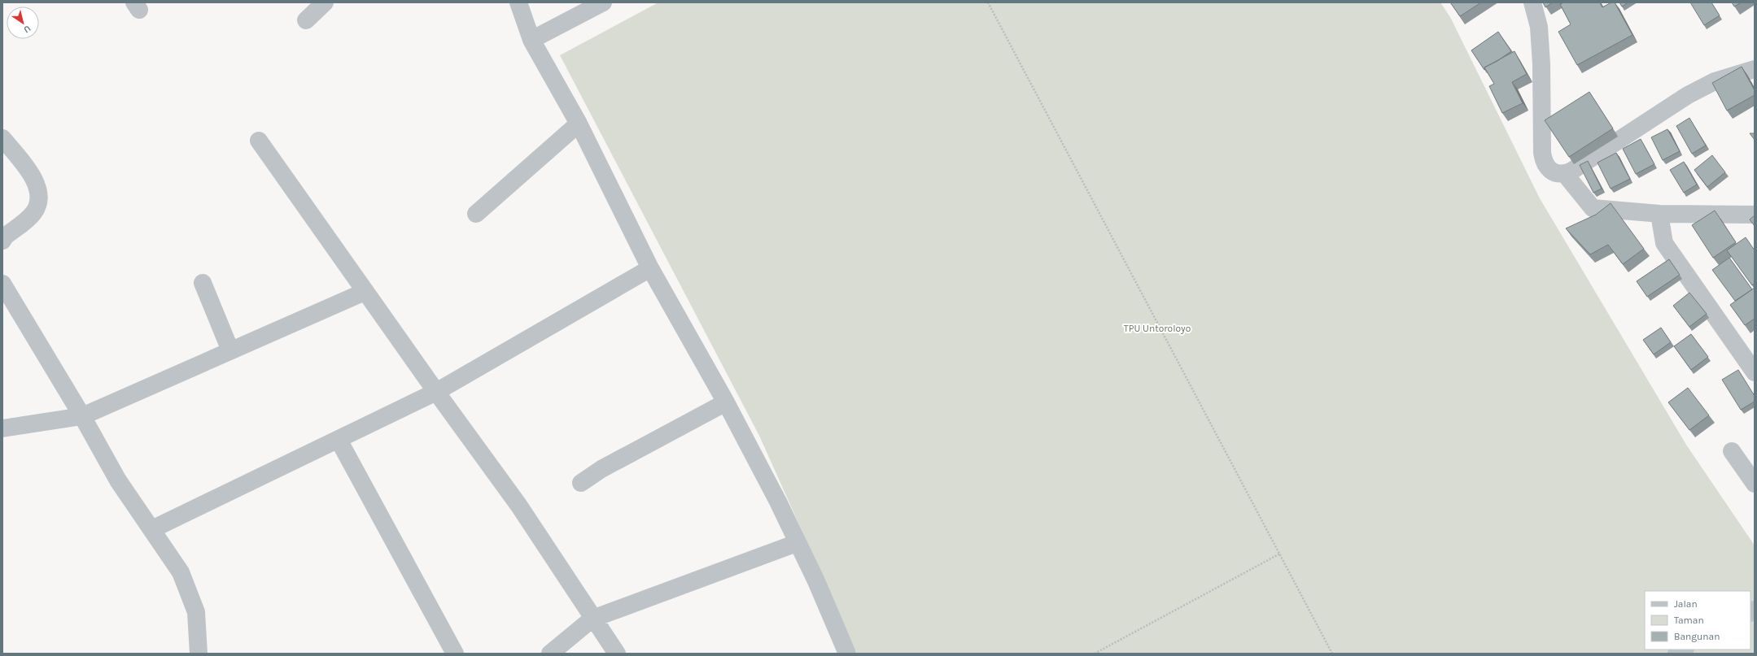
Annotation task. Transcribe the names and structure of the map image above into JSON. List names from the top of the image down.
{
  "parks": ["TPU Untoroloyo"],
  "legend": ["Jalan", "Taman", "Bangunan"],
  "north": "bottom right"
}
